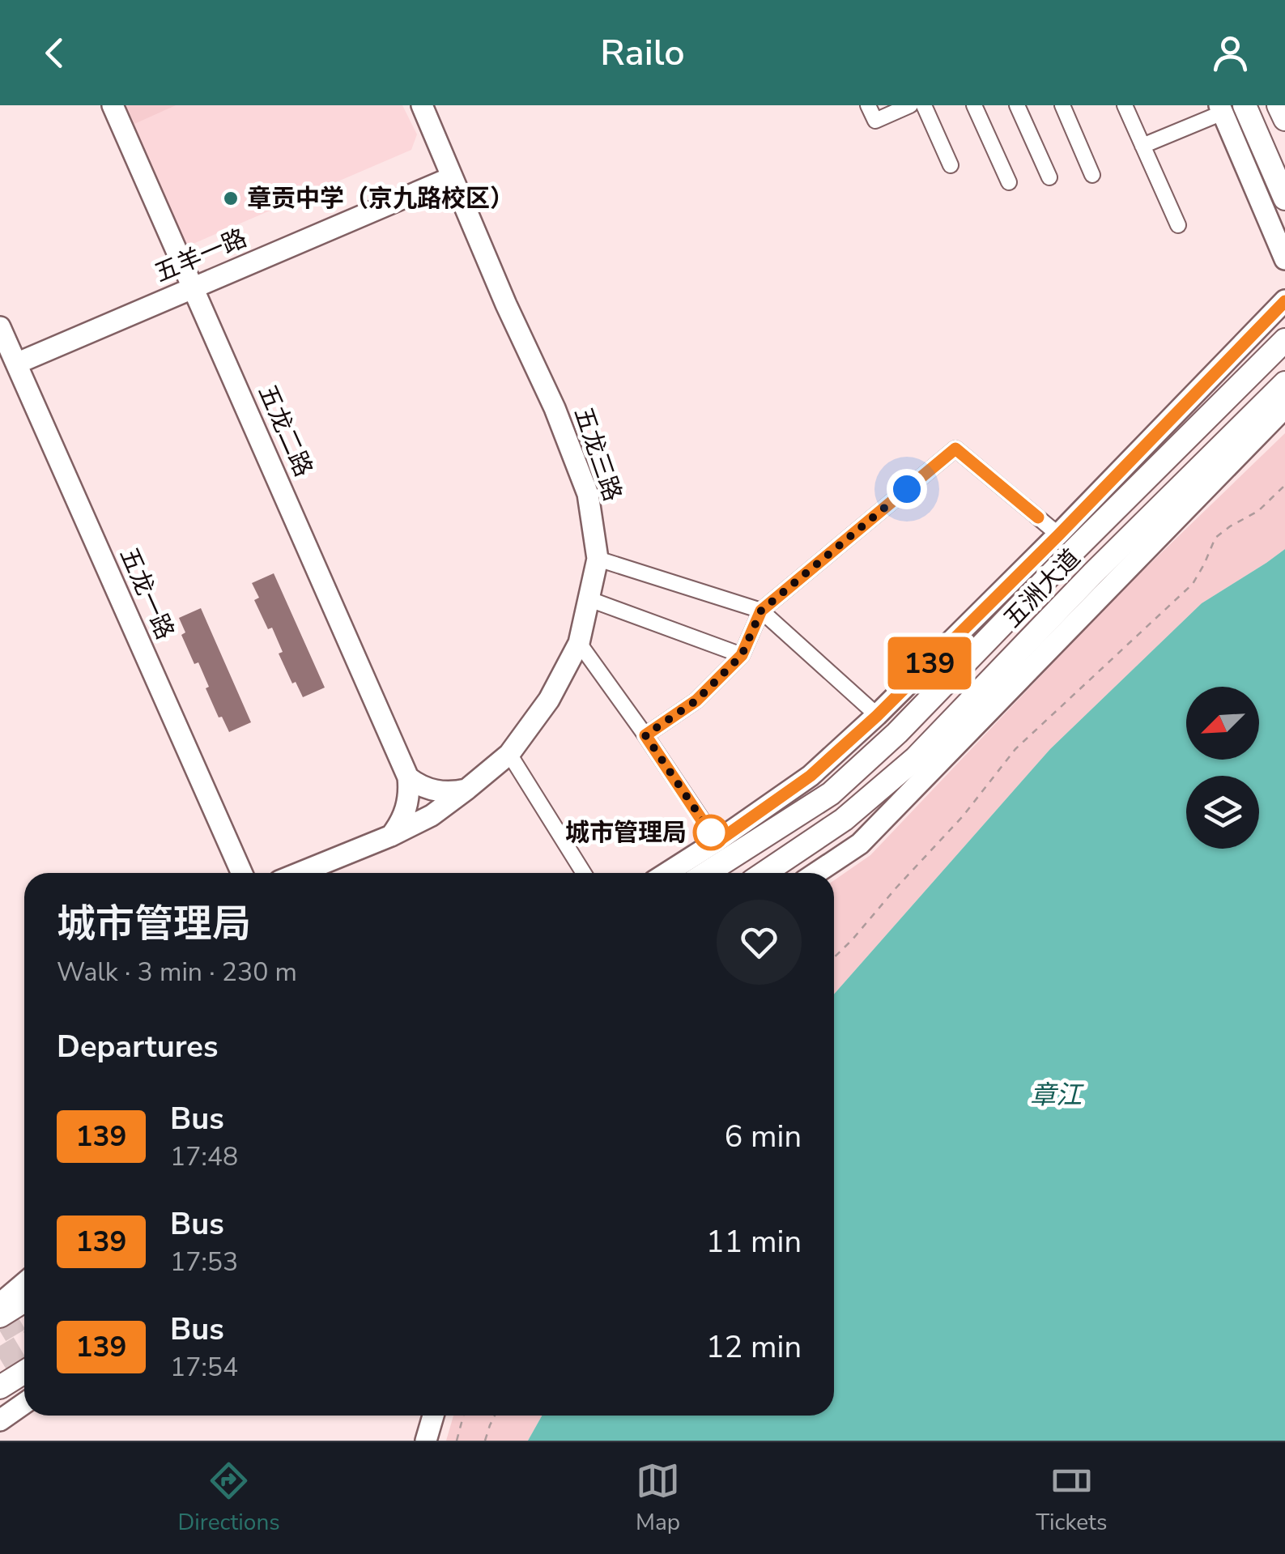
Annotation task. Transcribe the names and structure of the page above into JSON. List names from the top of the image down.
{
  "streets": {
    "main road": ["五洲大道"],
    "street": [
      "五羊一路",
      "五龙二路",
      "五龙三路",
      "五龙一路"
    ]
  },
  "crossings": [
    ["五羊一路", "五龙二路"],
    ["五羊一路", "五龙三路"],
    ["五羊一路", "五龙一路"]
  ],
  "water": ["章江"],
  "places": ["章贡中学（京九路校区）", "城市管理局"],
  "lines": ["bus line 139"],
  "north": "bottom left",
  "page": {
    "header": "Railo",
    "on_map": "139",
    "heading": [
      ["城市管理局", "Walk · 3 min · 230 m"],
      "Departures"
    ],
    "list": [
      {
        "mark": "139",
        "name": "Bus",
        "note": "17:48",
        "value": "6 min"
      },
      {
        "mark": "139",
        "name": "Bus",
        "note": "17:53",
        "value": "11 min"
      },
      {
        "mark": "139",
        "name": "Bus",
        "note": "17:54",
        "value": "12 min"
      }
    ],
    "tabs": ["Directions", "Map", "Tickets"]
  }
}
